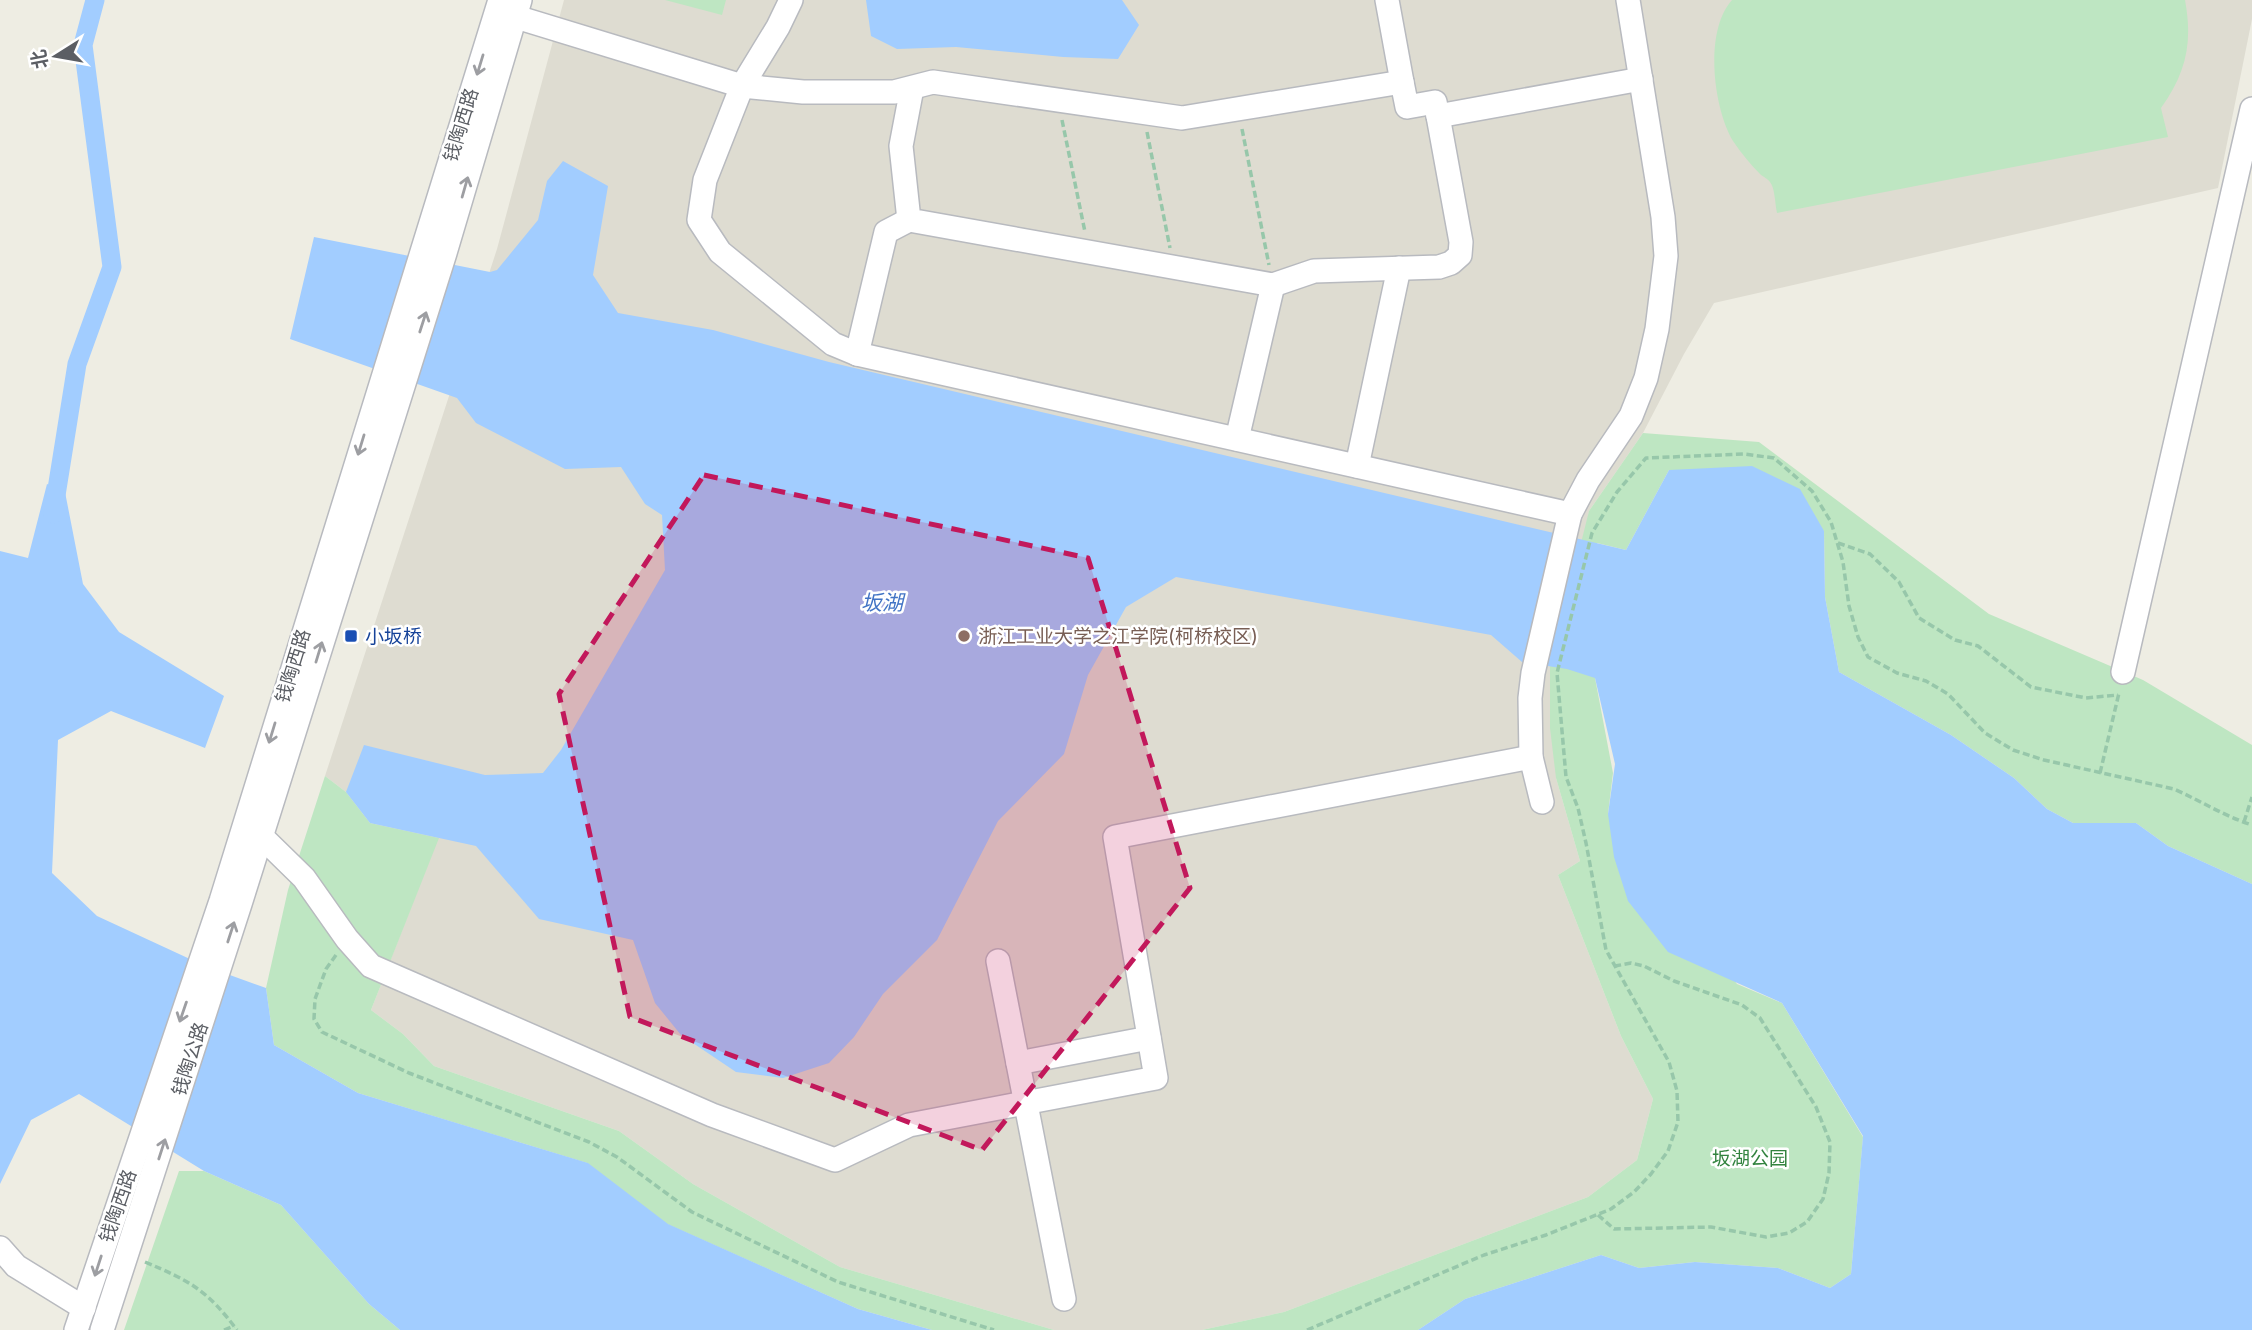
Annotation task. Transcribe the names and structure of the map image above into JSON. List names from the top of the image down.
{
  "streets": {
    "street": ["钱陶西路", "钱陶公路"]
  },
  "crossings": [
    ["钱陶西路", "钱陶公路"]
  ],
  "one_way": ["钱陶公路"],
  "water": ["坂湖"],
  "parks": ["坂湖公园"],
  "places": {
    "transit": ["小坂桥"],
    "other": ["浙江工业大学之江学院(柯桥校区)"]
  },
  "north": "left"
}
